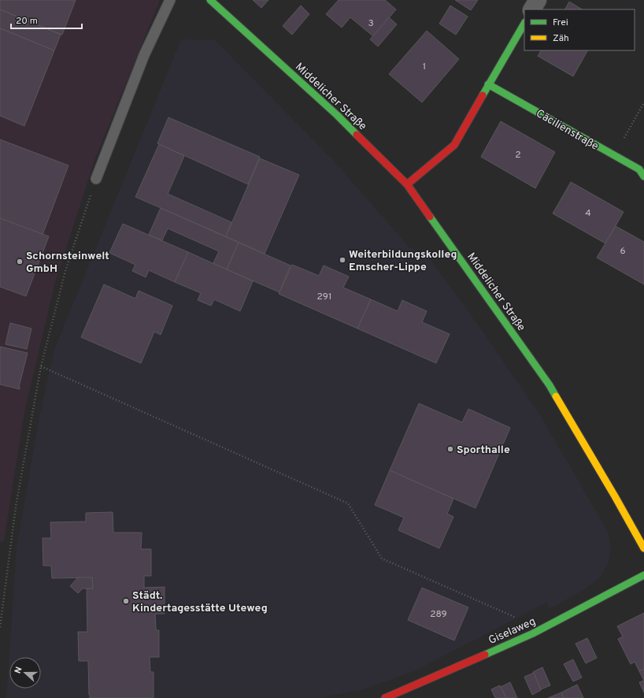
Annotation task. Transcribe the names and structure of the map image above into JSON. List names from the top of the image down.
{
  "streets": {
    "street": ["Middelicher Straße", "Cäcilienstraße", "Giselaweg"]
  },
  "places": [
    "Weiterbildungskolleg Emscher-Lippe",
    "Schornsteinwelt GmbH",
    "Sporthalle",
    "Städt. Kindertagesstätte Uteweg"
  ],
  "house_numbers": [
    "3",
    "1",
    "2",
    "4",
    "6",
    "291",
    "289"
  ],
  "legend": ["Frei", "Zäh"],
  "scale_bar": "20 m",
  "north": "left"
}
